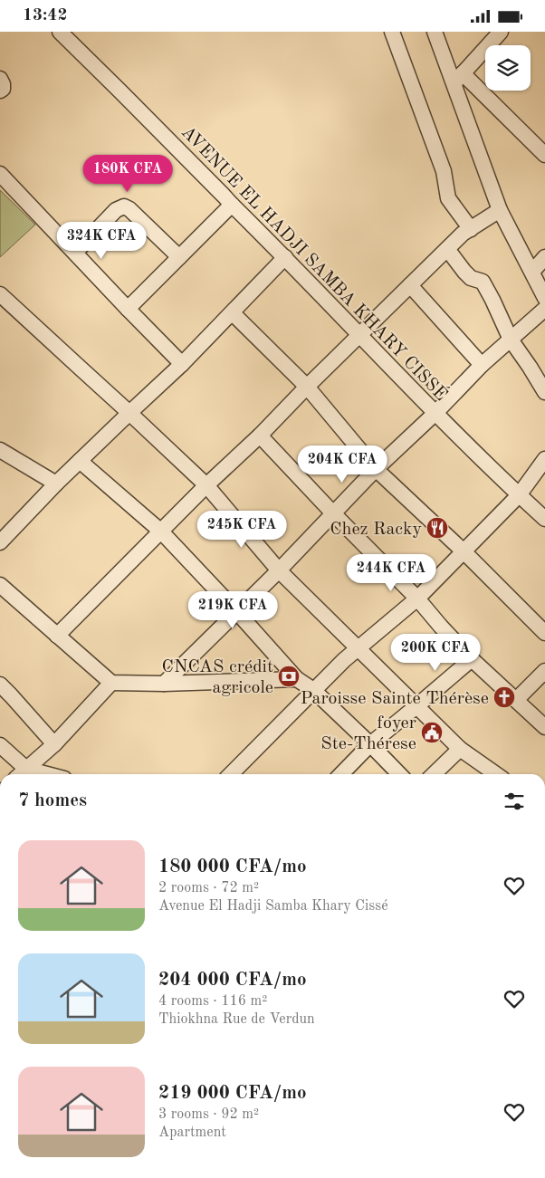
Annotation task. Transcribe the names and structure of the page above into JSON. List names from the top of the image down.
{
  "streets": {
    "street": ["AVENUE EL HADJI SAMBA KHARY CISSÉ"]
  },
  "places": {
    "restaurant": ["Chez Racky"],
    "bank": ["CNCAS crédit agricole"],
    "church": ["Paroisse Sainte Thérèse"],
    "public building": ["foyer Ste-Thérese"]
  },
  "page": {
    "status": "13:42",
    "price": [
      "180K CFA",
      "324K CFA",
      "204K CFA",
      "245K CFA",
      "244K CFA",
      "219K CFA",
      "200K CFA"
    ],
    "heading": "7 homes",
    "list": [
      {
        "name": "180 000 CFA/mo",
        "note": "2 rooms · 72 m² · Avenue El Hadji Samba Khary Cissé"
      },
      {
        "name": "204 000 CFA/mo",
        "note": "4 rooms · 116 m² · Thiokhna Rue de Verdun"
      },
      {
        "name": "219 000 CFA/mo",
        "note": "3 rooms · 92 m² · Apartment"
      }
    ]
  }
}
